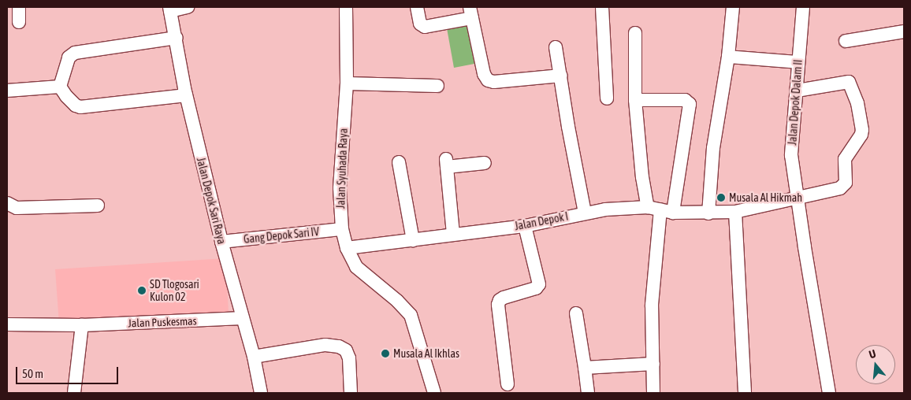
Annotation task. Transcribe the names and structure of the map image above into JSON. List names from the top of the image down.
{
  "streets": {
    "street": [
      "Jalan Depok Dalam II",
      "Jalan Syuhada Raya",
      "Jalan Depok Sari Raya",
      "Jalan Depok I",
      "Gang Depok Sari IV",
      "Jalan Puskesmas"
    ]
  },
  "crossings": [
    ["Jalan Depok Dalam II", "Jalan Depok I"],
    ["Jalan Syuhada Raya", "Jalan Depok I"],
    ["Jalan Syuhada Raya", "Gang Depok Sari IV"],
    ["Jalan Depok Sari Raya", "Gang Depok Sari IV"],
    ["Jalan Depok Sari Raya", "Jalan Puskesmas"]
  ],
  "places": ["Musala Al Hikmah", "SD Tlogosari Kulon 02", "Musala Al Ikhlas"],
  "scale_bar": "50 m",
  "north": "top"
}
